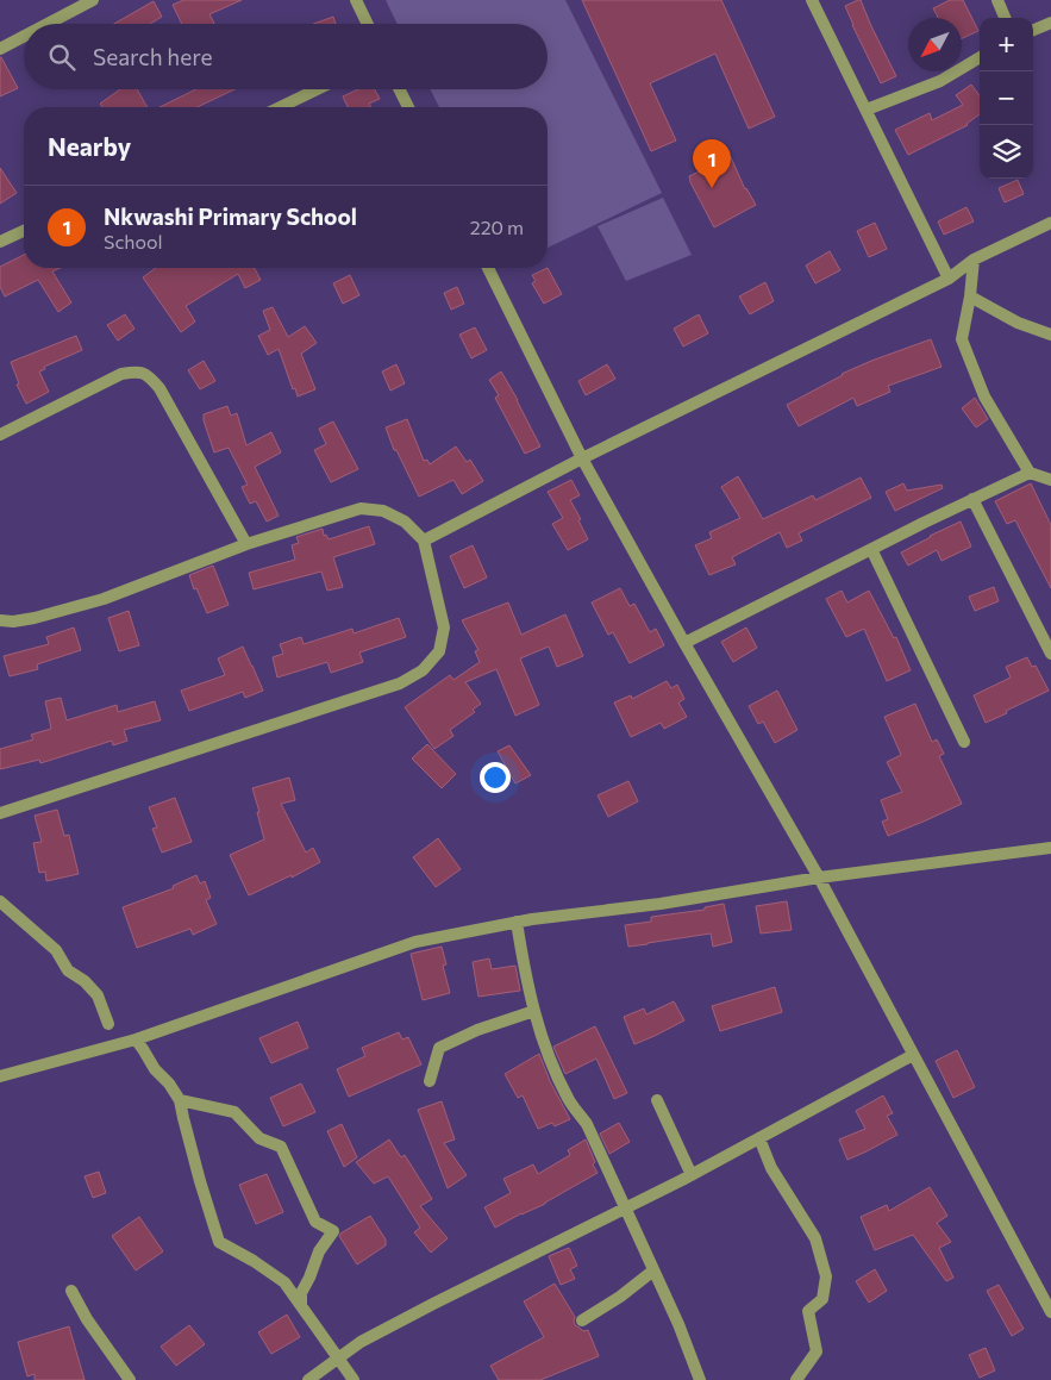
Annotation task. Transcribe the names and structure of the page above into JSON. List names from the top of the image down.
{
  "north": "bottom left",
  "page": {
    "map_buttons": ["+", "−"],
    "search": "Search here",
    "heading": "Nearby",
    "pins": "1",
    "list": [
      {
        "mark": "1",
        "name": "Nkwashi Primary School",
        "note": "School",
        "value": "220 m"
      }
    ]
  }
}
